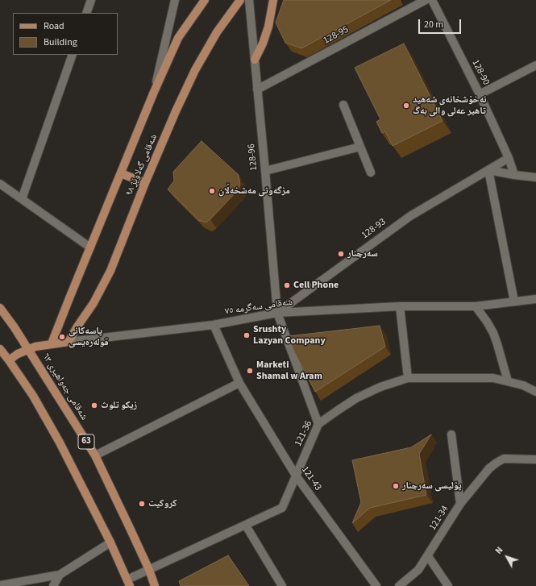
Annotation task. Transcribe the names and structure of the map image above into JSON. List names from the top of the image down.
{
  "streets": {
    "main road": [
      "شەقامی گەلاوێژ ٩٨",
      "شەقامی سەگرمە ٧٥",
      "شەقامی جەواهیری ٦٣",
      "63"
    ],
    "street": [
      "128-95",
      "128-90",
      "128-96",
      "128-93",
      "121-36",
      "121-43",
      "121-34"
    ]
  },
  "crossings": [
    ["128-95", "128-96"],
    ["128-90", "128-93"],
    ["128-96", "128-93"],
    ["128-96", "شەقامی سەگرمە ٧٥"],
    ["128-96", "121-36"],
    ["شەقامی گەلاوێژ ٩٨", "شەقامی سەگرمە ٧٥"],
    ["128-93", "شەقامی سەگرمە ٧٥"],
    ["شەقامی سەگرمە ٧٥", "شەقامی جەواهیری ٦٣"],
    ["شەقامی سەگرمە ٧٥", "63"],
    ["شەقامی سەگرمە ٧٥", "121-43"],
    ["شەقامی جەواهیری ٦٣", "121-36"],
    ["121-36", "63"],
    ["121-36", "121-43"]
  ],
  "places": [
    "نەخۆشخانەی شەهید تاهیر عەلی والی بەگ",
    "مزگەوتی مەشخەڵان",
    "سەرچنار",
    "Cell Phone",
    "Srushty Lazyan Company",
    "پاسەکانی قولەرەیسی",
    "Marketi Shamal w Aram",
    "زيكو تلوث",
    "پۆلیسی سەرچنار",
    "كروكيت"
  ],
  "legend": ["Road", "Building"],
  "scale_bar": "20 m",
  "north": "top left"
}
